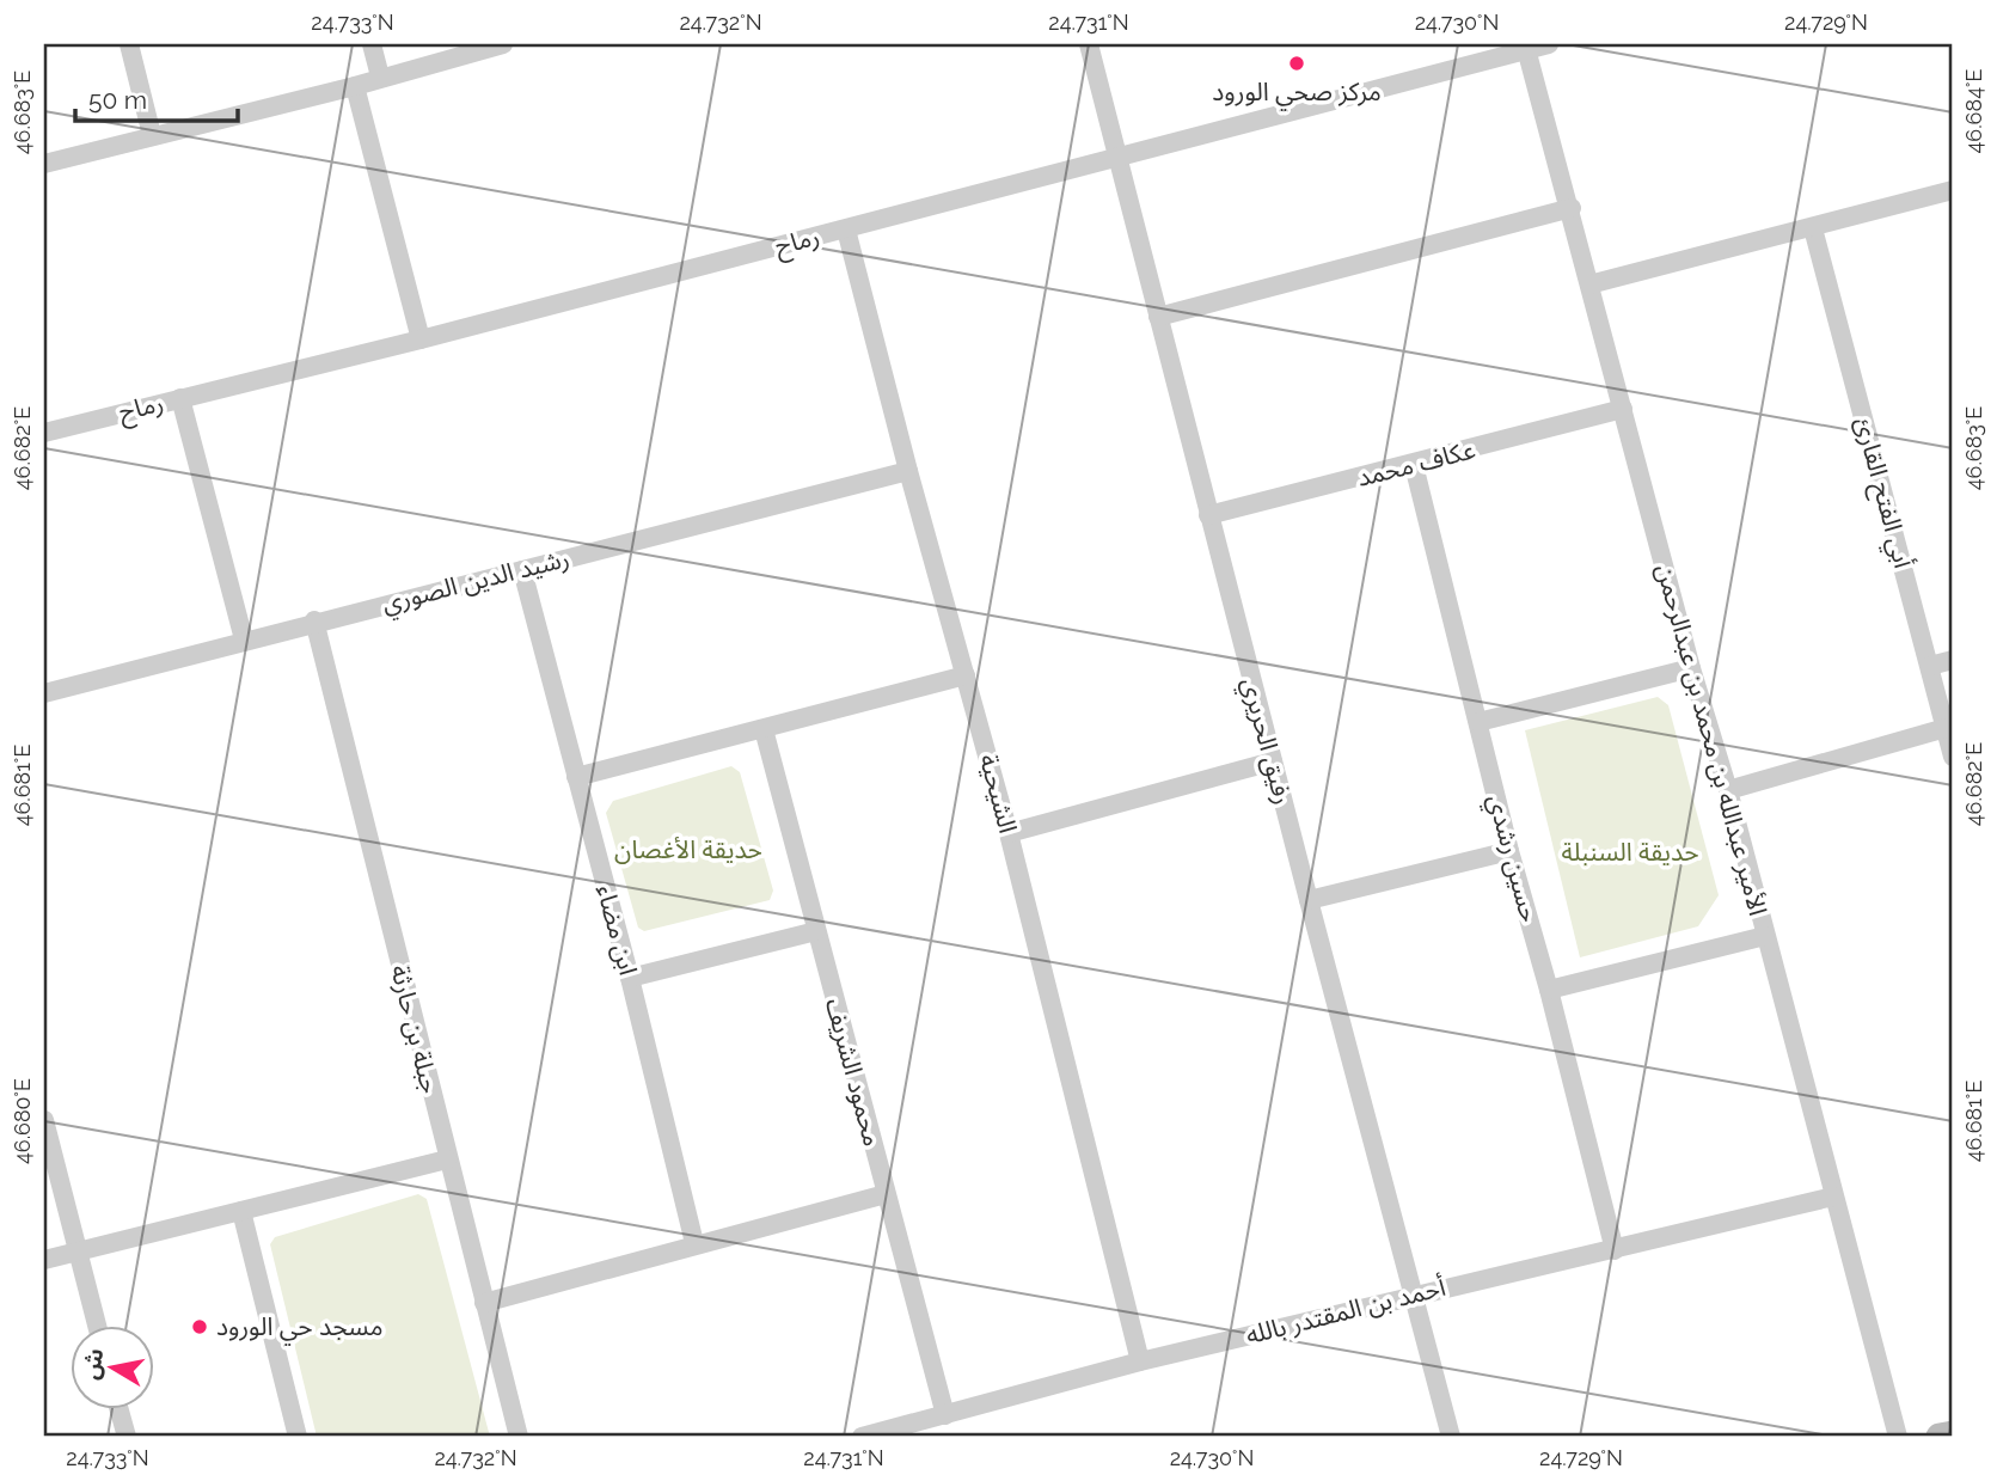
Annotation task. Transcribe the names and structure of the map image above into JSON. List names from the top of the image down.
{
  "streets": {
    "street": [
      "رماح",
      "عكاف محمد",
      "أبي الفتح القارئ",
      "رشيد الدين الصوري",
      "الأمير عبدالله بن محمد بن عبدالرحمن",
      "رفيق الحريري",
      "الشيحية",
      "حسين رشدي",
      "ابن مضاء",
      "جبلة بن حارثة",
      "محمود الشريف",
      "أحمد بن المقتدر بالله"
    ]
  },
  "crossings": [
    ["رماح", "الأمير عبدالله بن محمد بن عبدالرحمن"],
    ["رماح", "رفيق الحريري"],
    ["رماح", "الشيحية"],
    ["عكاف محمد", "الأمير عبدالله بن محمد بن عبدالرحمن"],
    ["عكاف محمد", "رفيق الحريري"],
    ["عكاف محمد", "حسين رشدي"],
    ["رشيد الدين الصوري", "الشيحية"],
    ["رشيد الدين الصوري", "ابن مضاء"],
    ["رشيد الدين الصوري", "جبلة بن حارثة"],
    ["الأمير عبدالله بن محمد بن عبدالرحمن", "أحمد بن المقتدر بالله"],
    ["رفيق الحريري", "أحمد بن المقتدر بالله"],
    ["الشيحية", "أحمد بن المقتدر بالله"],
    ["حسين رشدي", "أحمد بن المقتدر بالله"],
    ["محمود الشريف", "أحمد بن المقتدر بالله"]
  ],
  "parks": ["حديقة الأغصان", "حديقة السنبلة"],
  "places": ["مركز صحي الورود", "مسجد حي الورود"],
  "scale_bar": "50 m",
  "north": "left",
  "coordinates": [
    "24.733°N",
    "24.732°N",
    "24.731°N",
    "24.730°N",
    "24.729°N",
    "46.684°E",
    "46.683°E",
    "46.682°E",
    "46.681°E",
    "46.680°E"
  ]
}
